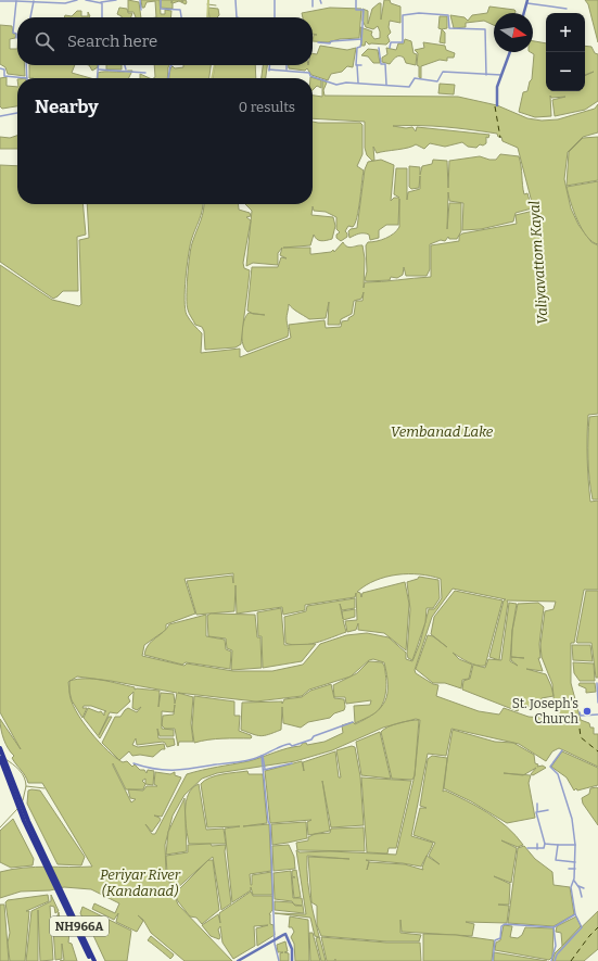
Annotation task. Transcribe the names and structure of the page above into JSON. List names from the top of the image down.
{
  "streets": {
    "highway": ["NH966A"]
  },
  "water": ["Valiyavattom Kayal", "Vembanad Lake", "Periyar River (Kandanad)"],
  "places": ["St. Joseph's Church"],
  "north": "right",
  "page": {
    "map_buttons": ["+", "−"],
    "search": "Search here",
    "heading": ["Nearby", "0 results"]
  }
}
